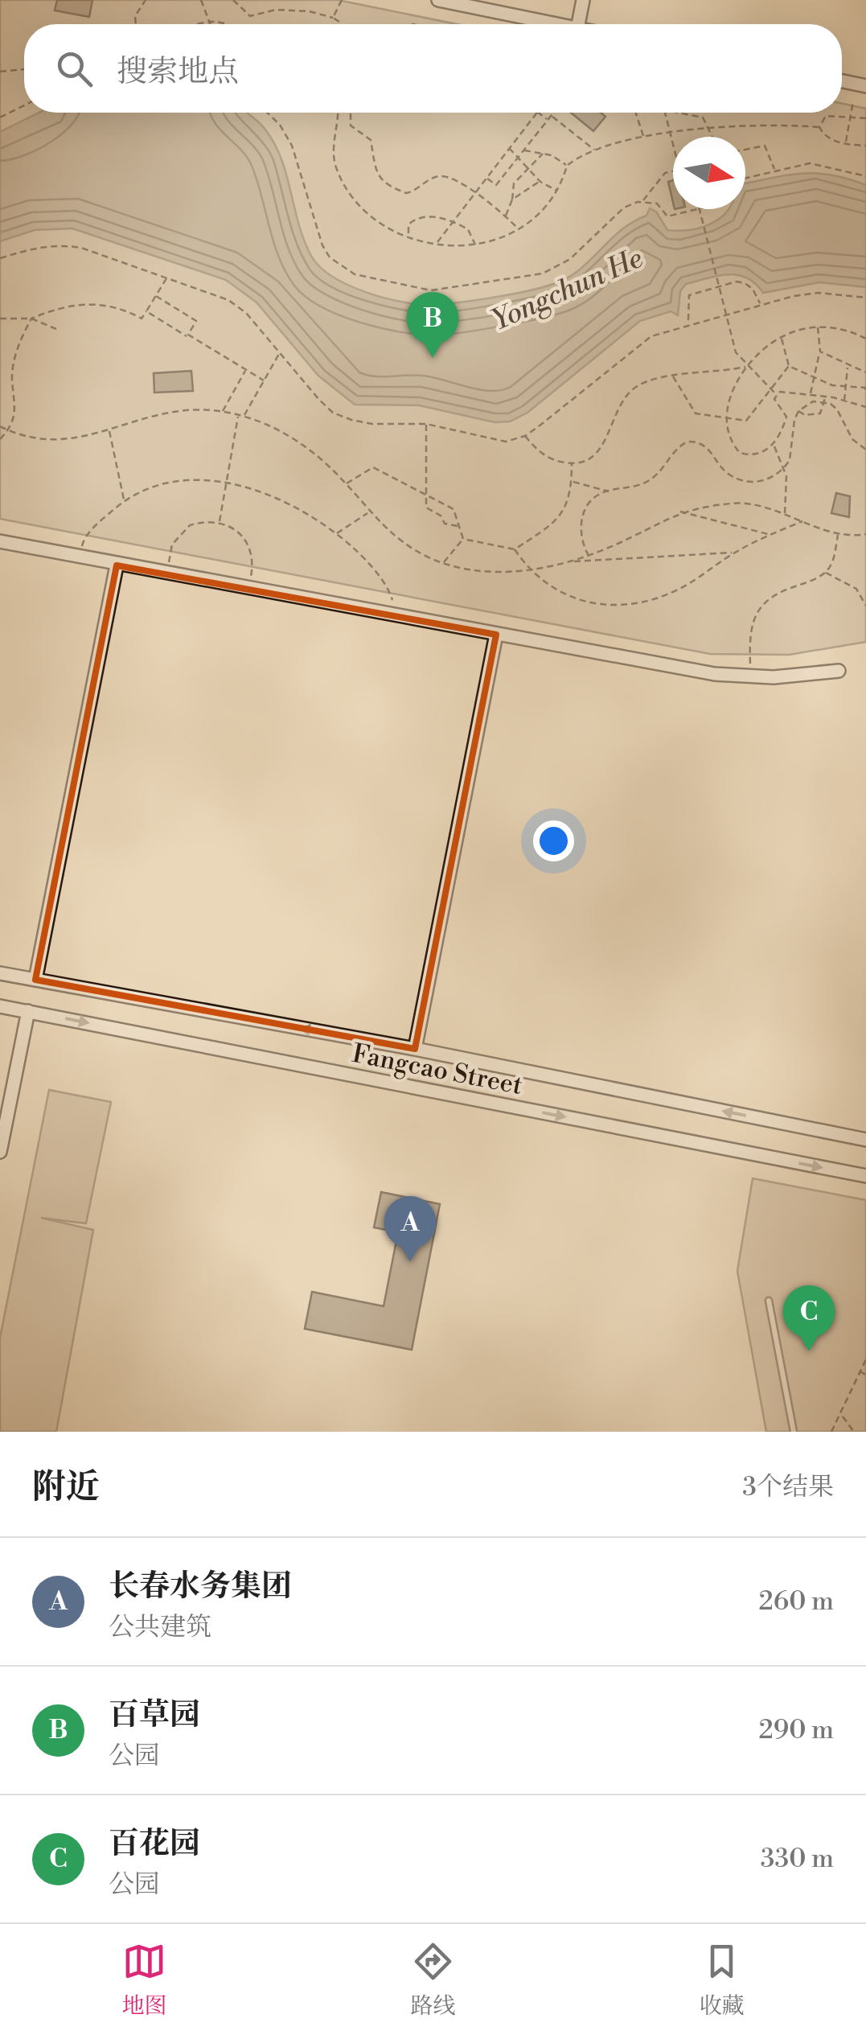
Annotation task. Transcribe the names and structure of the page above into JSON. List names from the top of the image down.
{
  "streets": {
    "street": ["Fangcao Street"]
  },
  "water": ["Yongchun He"],
  "north": "right",
  "page": {
    "search": "搜索地点",
    "pins": ["B", "A", "C"],
    "heading": ["附近", "3个结果"],
    "list": [
      {
        "mark": "A",
        "name": "长春水务集团",
        "note": "公共建筑",
        "value": "260 m"
      },
      {
        "mark": "B",
        "name": "百草园",
        "note": "公园",
        "value": "290 m"
      },
      {
        "mark": "C",
        "name": "百花园",
        "note": "公园",
        "value": "330 m"
      }
    ],
    "nav": ["地图", "路线", "收藏"]
  }
}
